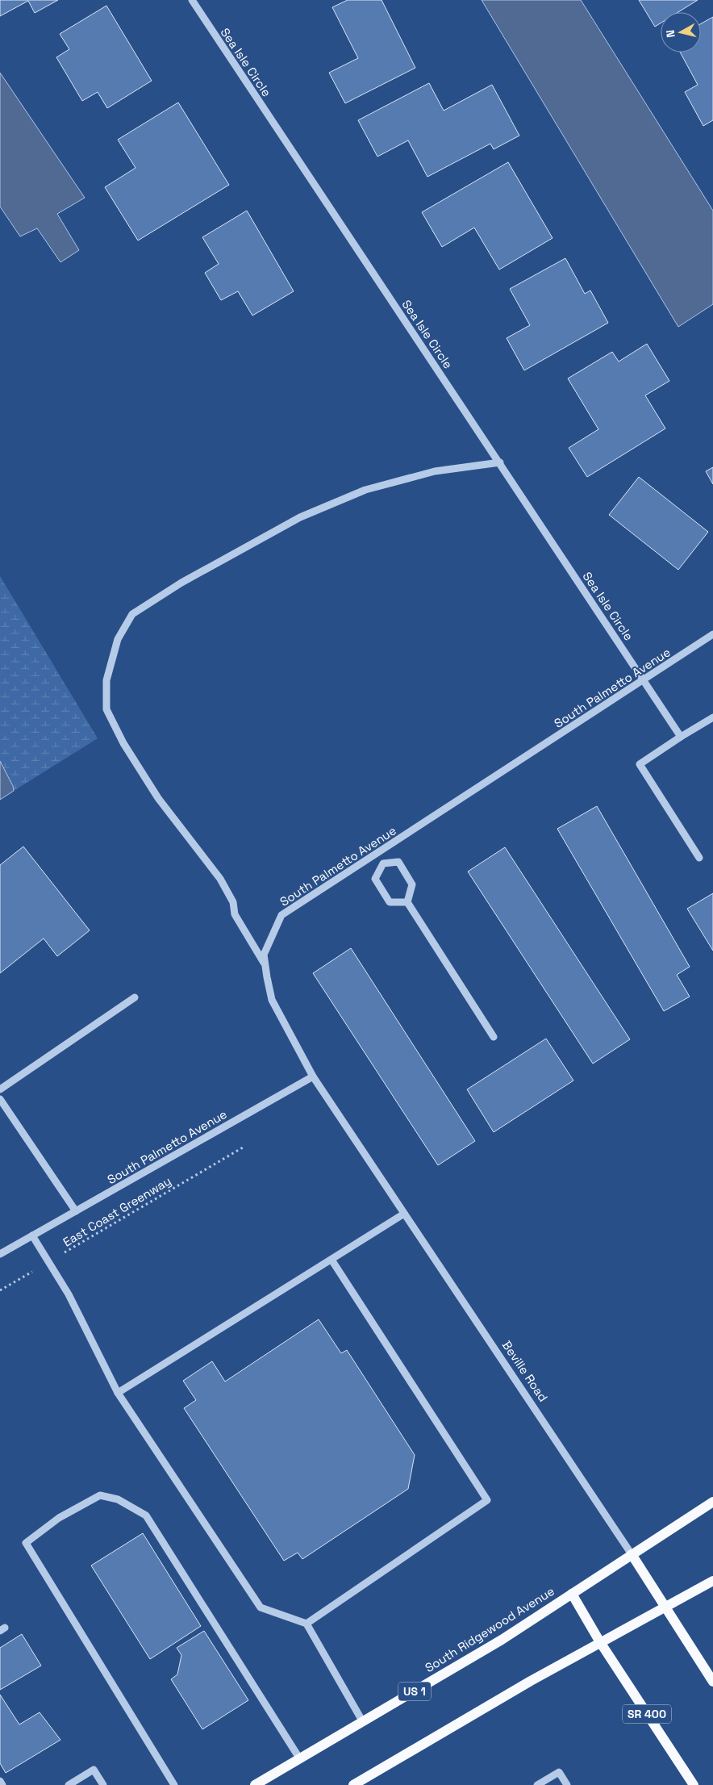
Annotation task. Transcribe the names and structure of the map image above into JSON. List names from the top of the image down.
{
  "streets": {
    "main road": [
      "Beville Road",
      "South Ridgewood Avenue",
      "US 1",
      "SR 400"
    ],
    "street": ["Sea Isle Circle", "South Palmetto Avenue"],
    "path": ["East Coast Greenway"]
  },
  "crossings": [
    ["Sea Isle Circle", "South Palmetto Avenue"],
    ["South Palmetto Avenue", "Beville Road"],
    ["Beville Road", "South Ridgewood Avenue"],
    ["South Ridgewood Avenue", "SR 400"]
  ],
  "north": "left"
}
